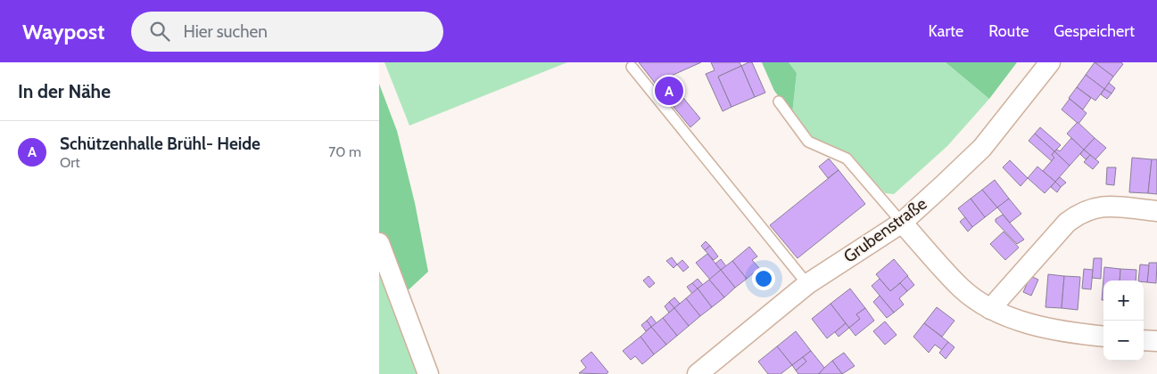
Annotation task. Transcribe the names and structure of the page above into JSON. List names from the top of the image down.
{
  "streets": {
    "street": ["Grubenstraße"]
  },
  "page": {
    "header": "Waypost",
    "search": "Hier suchen",
    "nav": ["Karte", "Route", "Gespeichert"],
    "heading": "In der Nähe",
    "pins": "A",
    "list": [
      {
        "mark": "A",
        "name": "Schützenhalle Brühl- Heide",
        "note": "Ort",
        "value": "70 m"
      }
    ],
    "map_buttons": ["+", "−"]
  }
}
